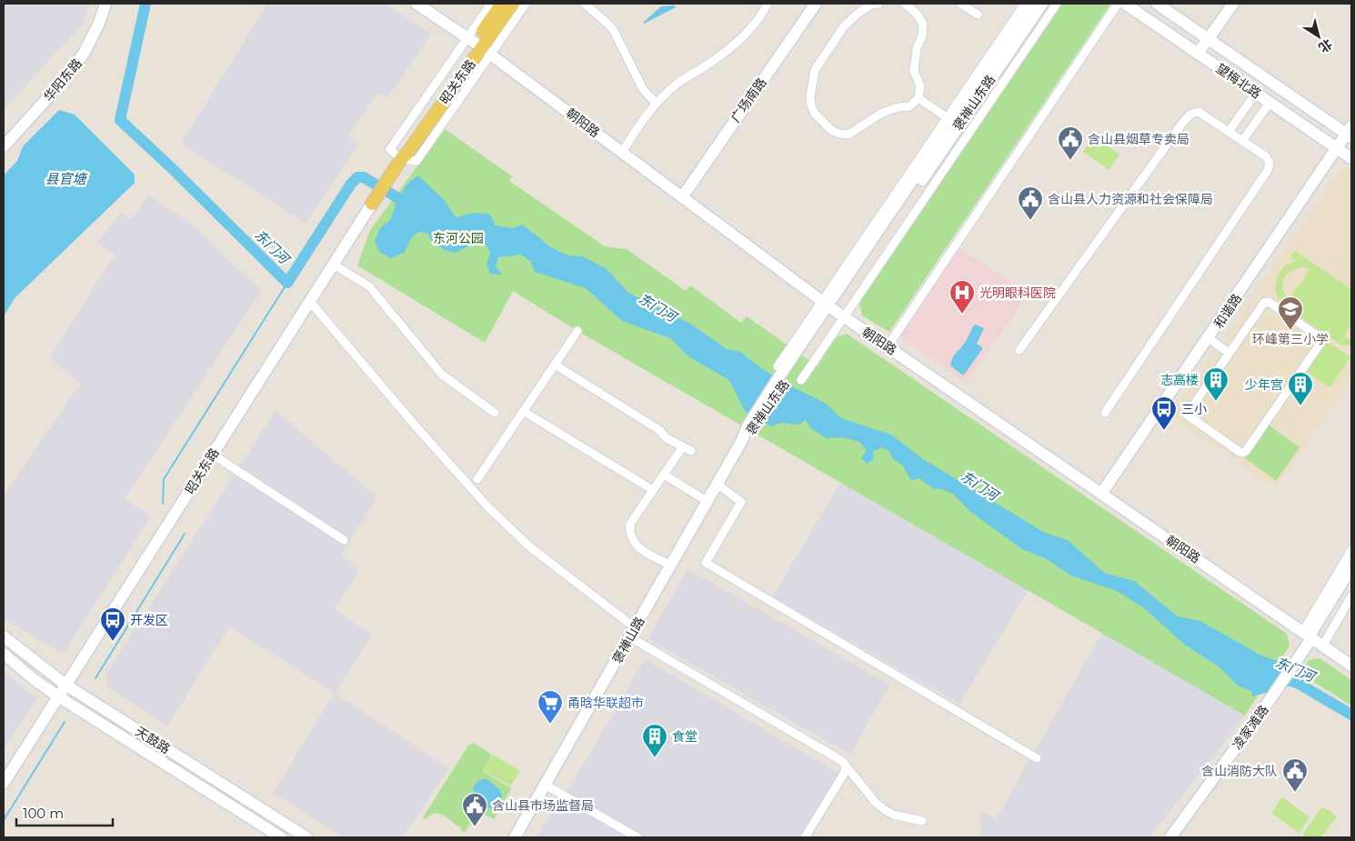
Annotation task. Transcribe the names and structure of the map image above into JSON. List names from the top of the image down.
{
  "streets": {
    "main road": [
      "华阳东路",
      "望梅北路",
      "昭关东路",
      "广场南路",
      "褒禅山东路",
      "朝阳路",
      "和谐路",
      "褒禅山路",
      "凌家滩路",
      "天鼓路"
    ]
  },
  "crossings": [
    ["望梅北路", "和谐路"],
    ["昭关东路", "朝阳路"],
    ["昭关东路", "天鼓路"],
    ["广场南路", "朝阳路"],
    ["褒禅山东路", "朝阳路"],
    ["褒禅山东路", "褒禅山路"],
    ["朝阳路", "和谐路"],
    ["朝阳路", "凌家滩路"]
  ],
  "water": ["县官塘", "东门河"],
  "parks": ["东河公园"],
  "places": {
    "public building": [
      "含山县烟草专卖局",
      "含山县人力资源和社会保障局",
      "含山消防大队",
      "含山县市场监督局"
    ],
    "hospital": ["光明眼科医院"],
    "school or university": ["环峰第三小学"],
    "building": ["志高楼", "少年宫", "食堂"],
    "bus stop": ["三小", "开发区"],
    "supermarket": ["甬晗华联超市"]
  },
  "scale_bar": "100 m",
  "north": "bottom right"
}
